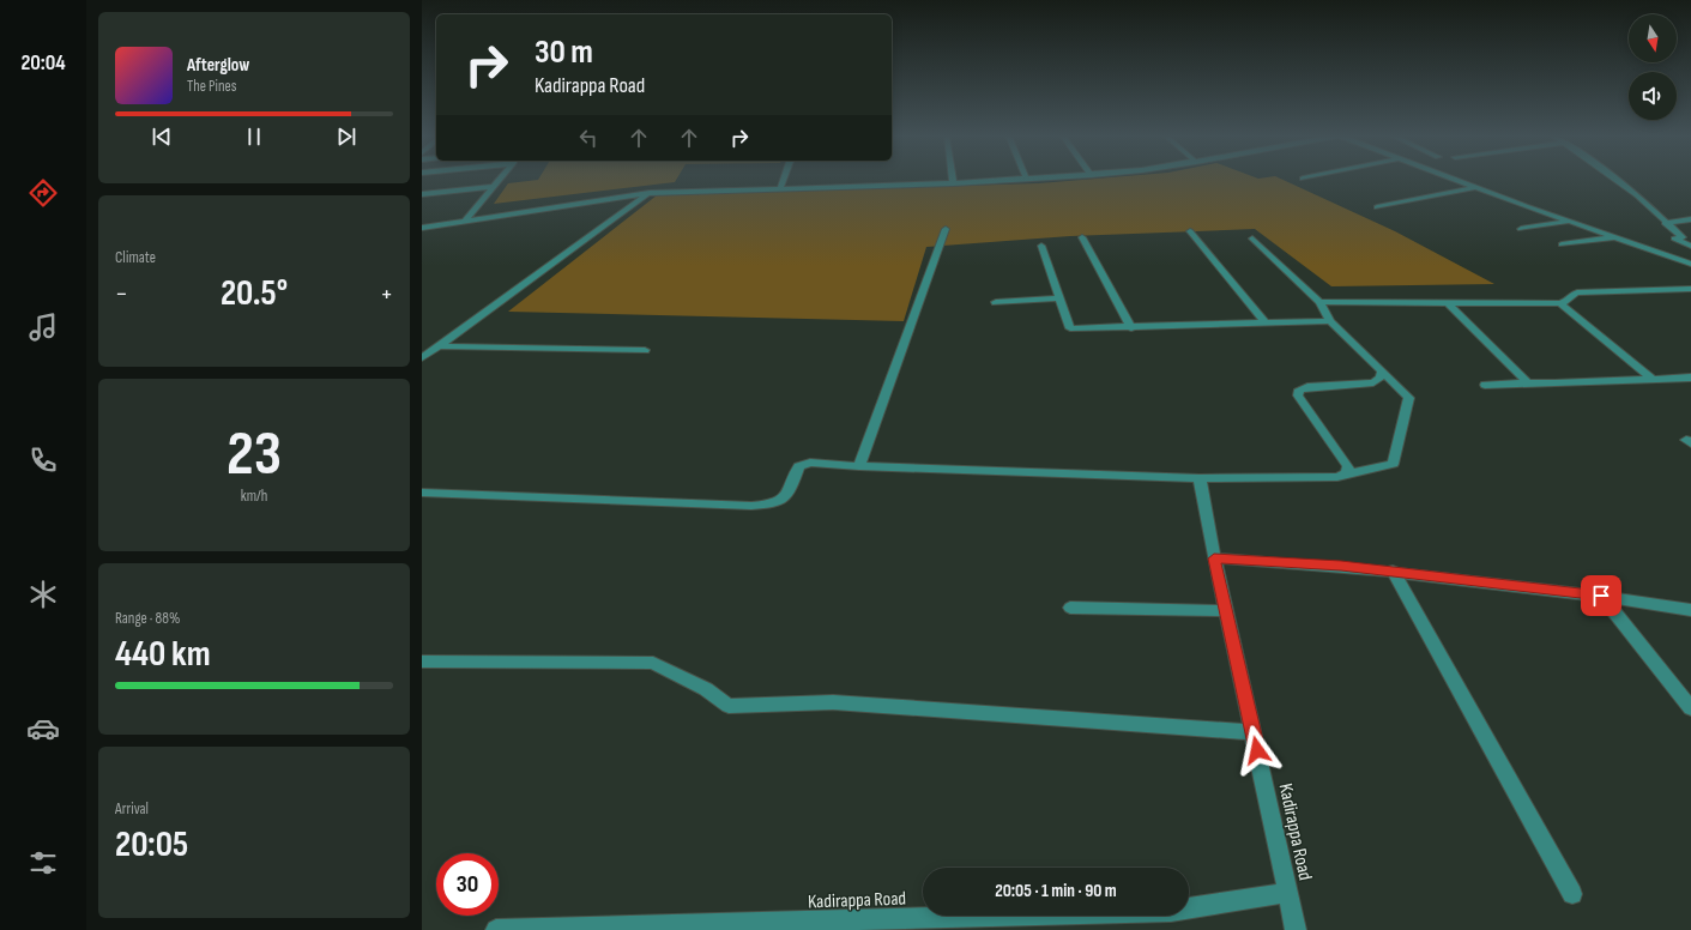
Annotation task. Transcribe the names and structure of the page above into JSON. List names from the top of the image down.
{
  "streets": {
    "street": ["Kadirappa Road"]
  },
  "north": "bottom",
  "page": {
    "tabs": "20:04",
    "turn": ["30 m", "Kadirappa Road"],
    "song": ["Afterglow", "The Pines"],
    "tile": [
      "Climate",
      ["23", "km/h"],
      ["Range · 88%", "440 km"],
      ["Arrival", "20:05"]
    ],
    "heat": ["−", "20.5°", "+"],
    "limit": "30",
    "trip": "20:05 · 1 min · 90 m"
  }
}
